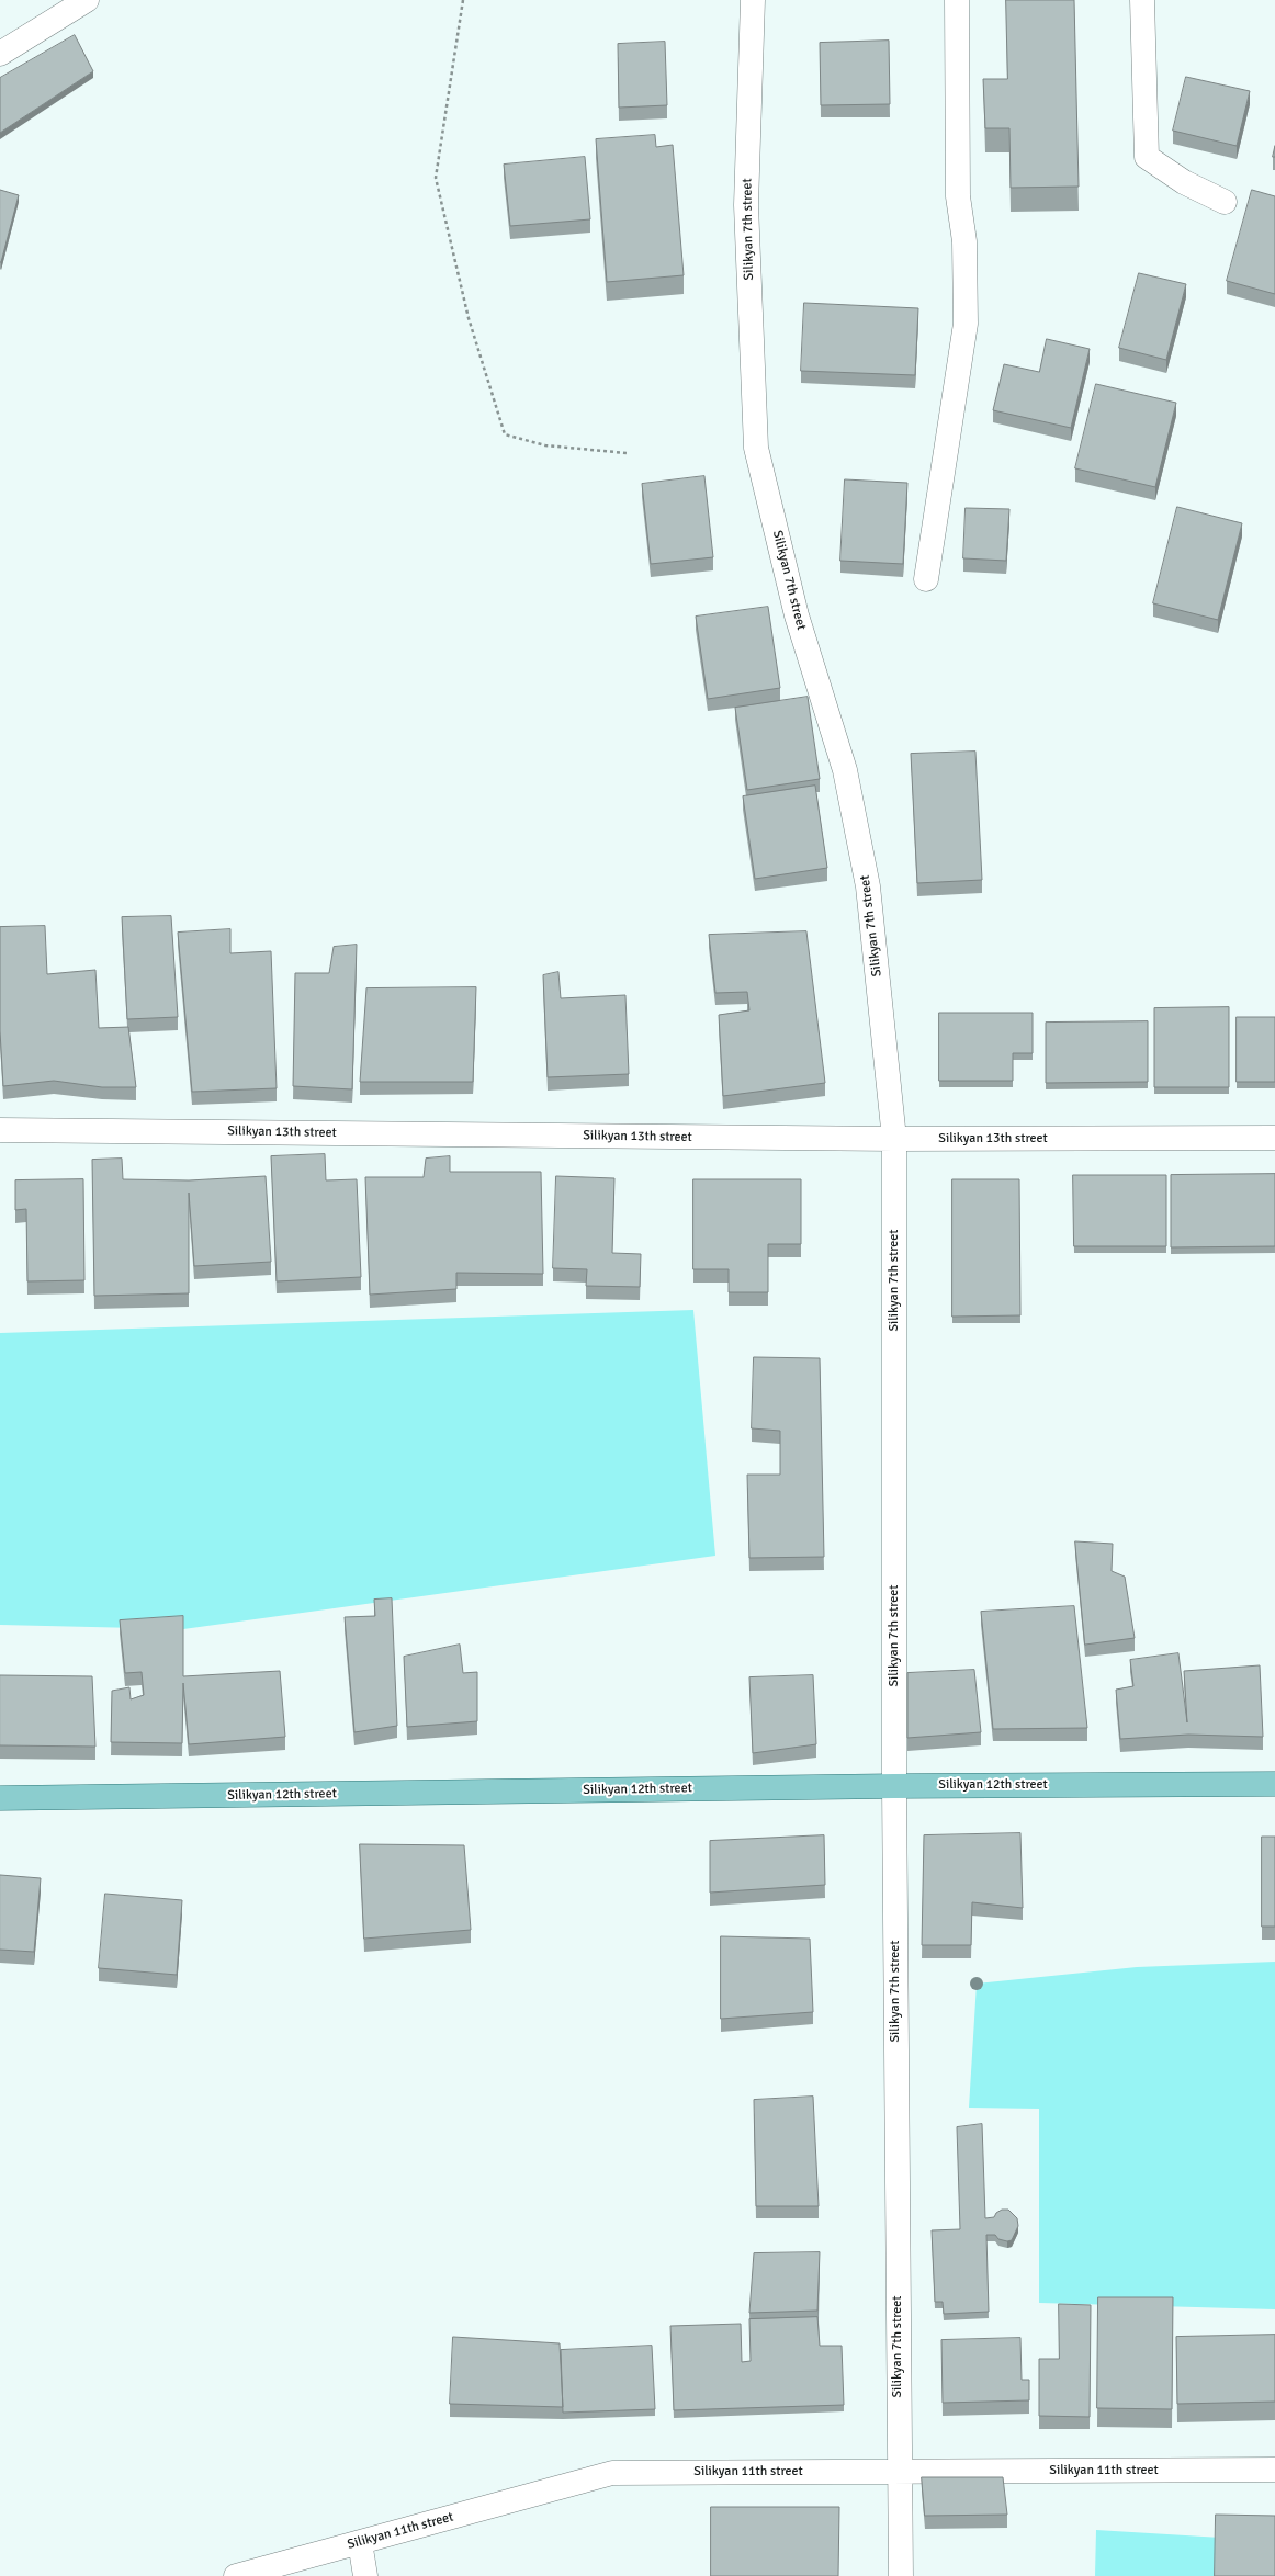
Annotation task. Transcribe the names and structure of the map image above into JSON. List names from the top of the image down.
{
  "streets": {
    "main road": ["Silikyan 12th street"],
    "street": ["Silikyan 7th street", "Silikyan 13th street", "Silikyan 11th street"]
  },
  "crossings": [
    ["Silikyan 7th street", "Silikyan 13th street"],
    ["Silikyan 7th street", "Silikyan 12th street"],
    ["Silikyan 7th street", "Silikyan 11th street"]
  ]
}
